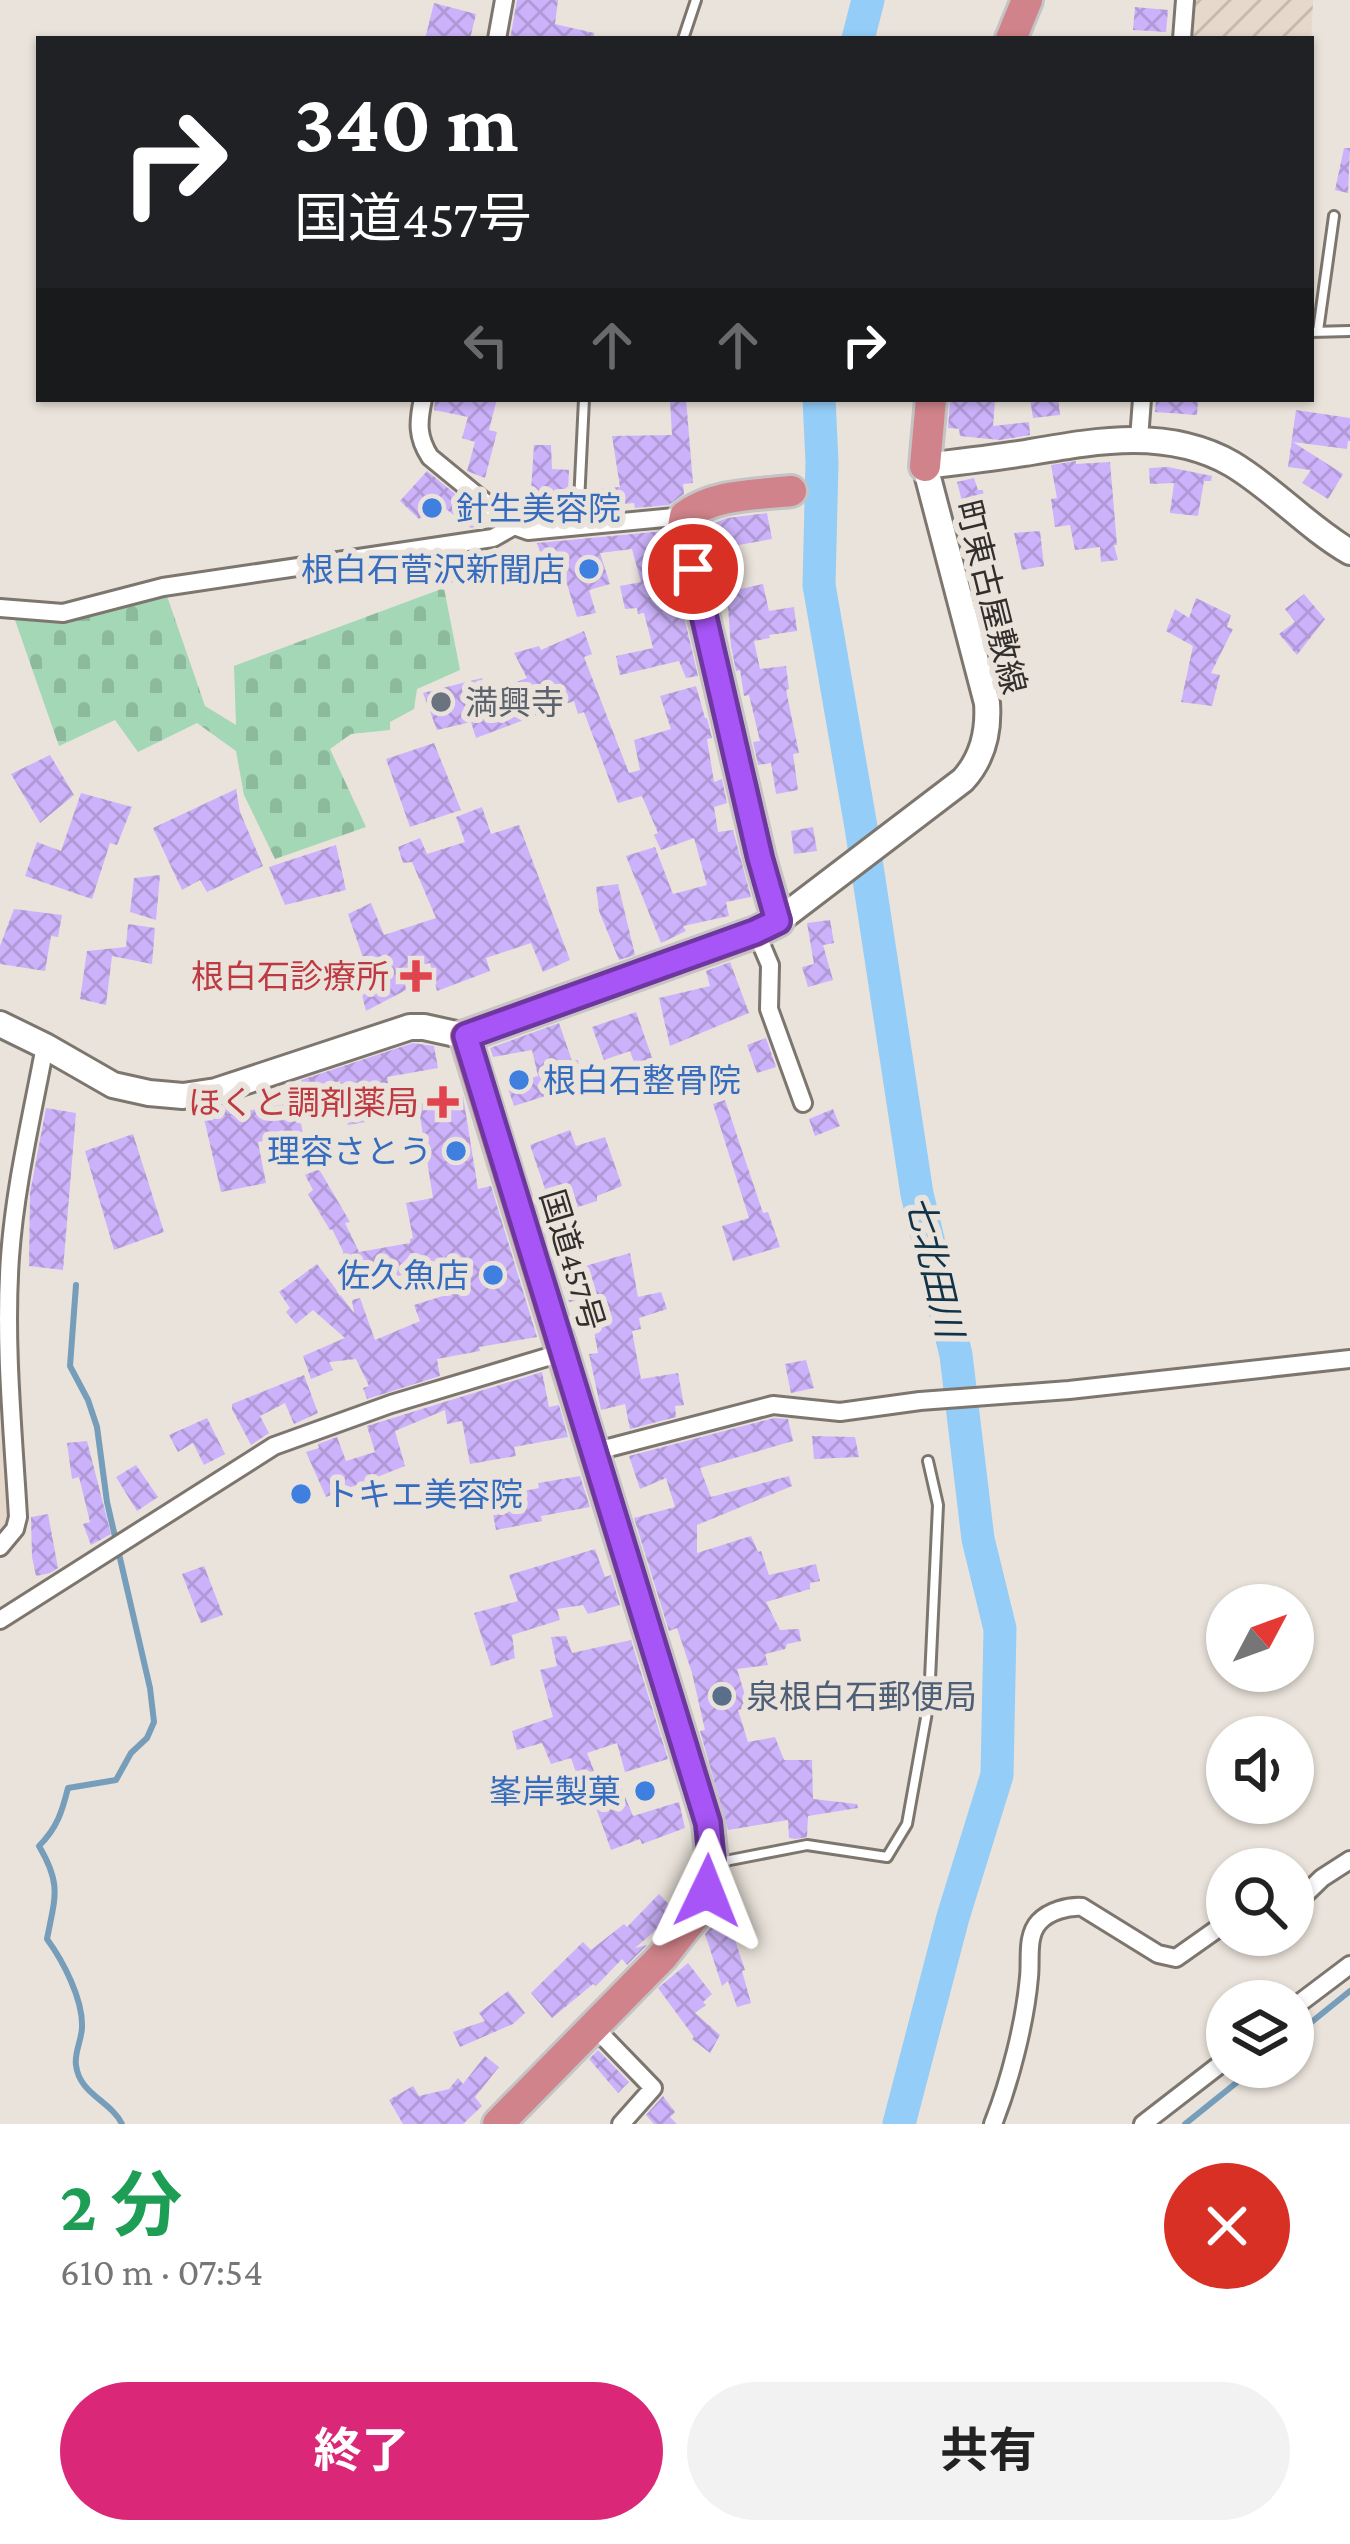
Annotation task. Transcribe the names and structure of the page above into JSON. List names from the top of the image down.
{
  "streets": {
    "highway": ["国道457号"],
    "street": ["町東古屋敷線"]
  },
  "water": ["七北田川"],
  "places": {
    "other": [
      "針生美容院",
      "根白石菅沢新聞店",
      "満興寺",
      "根白石整骨院",
      "理容さとう",
      "佐久魚店",
      "トキエ美容院",
      "泉根白石郵便局",
      "峯岸製菓"
    ],
    "health": ["根白石診療所", "ほくと調剤薬局"]
  },
  "north": "top right",
  "page": {
    "turn": ["340 m", "国道457号"],
    "heading": ["2 分", "610 m · 07:54"],
    "buttons": ["終了", "共有"]
  }
}
